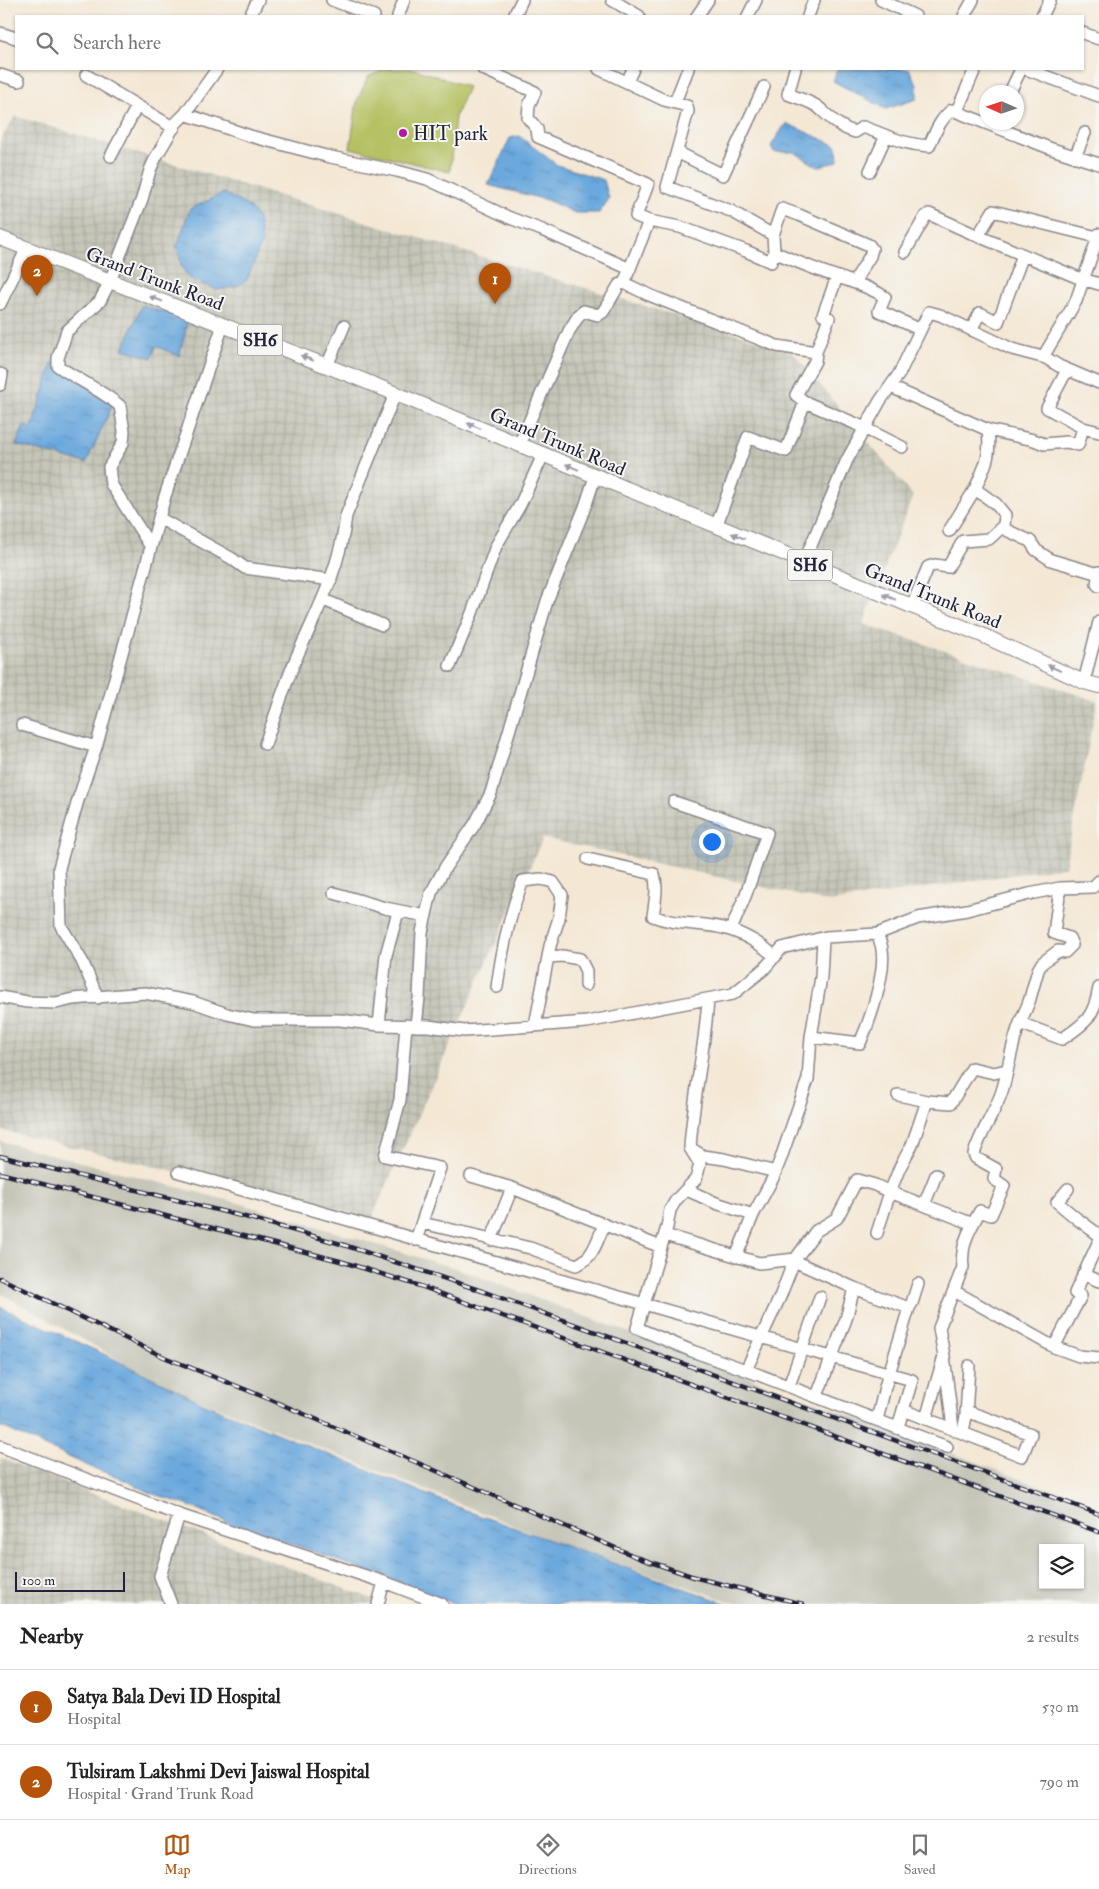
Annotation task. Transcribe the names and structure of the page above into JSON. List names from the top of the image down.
{
  "streets": {
    "main road": ["Grand Trunk Road", "SH6"]
  },
  "one_way": ["Grand Trunk Road"],
  "places": ["HIT park"],
  "scale_bar": "100 m",
  "north": "left",
  "page": {
    "search": "Search here",
    "pins": ["2", "1"],
    "scale": "100 m",
    "heading": ["Nearby", "2 results"],
    "list": [
      {
        "mark": "1",
        "name": "Satya Bala Devi ID Hospital",
        "note": "Hospital",
        "value": "530 m"
      },
      {
        "mark": "2",
        "name": "Tulsiram Lakshmi Devi Jaiswal Hospital",
        "note": "Hospital · Grand Trunk Road",
        "value": "790 m"
      }
    ],
    "nav": ["Map", "Directions", "Saved"]
  }
}
